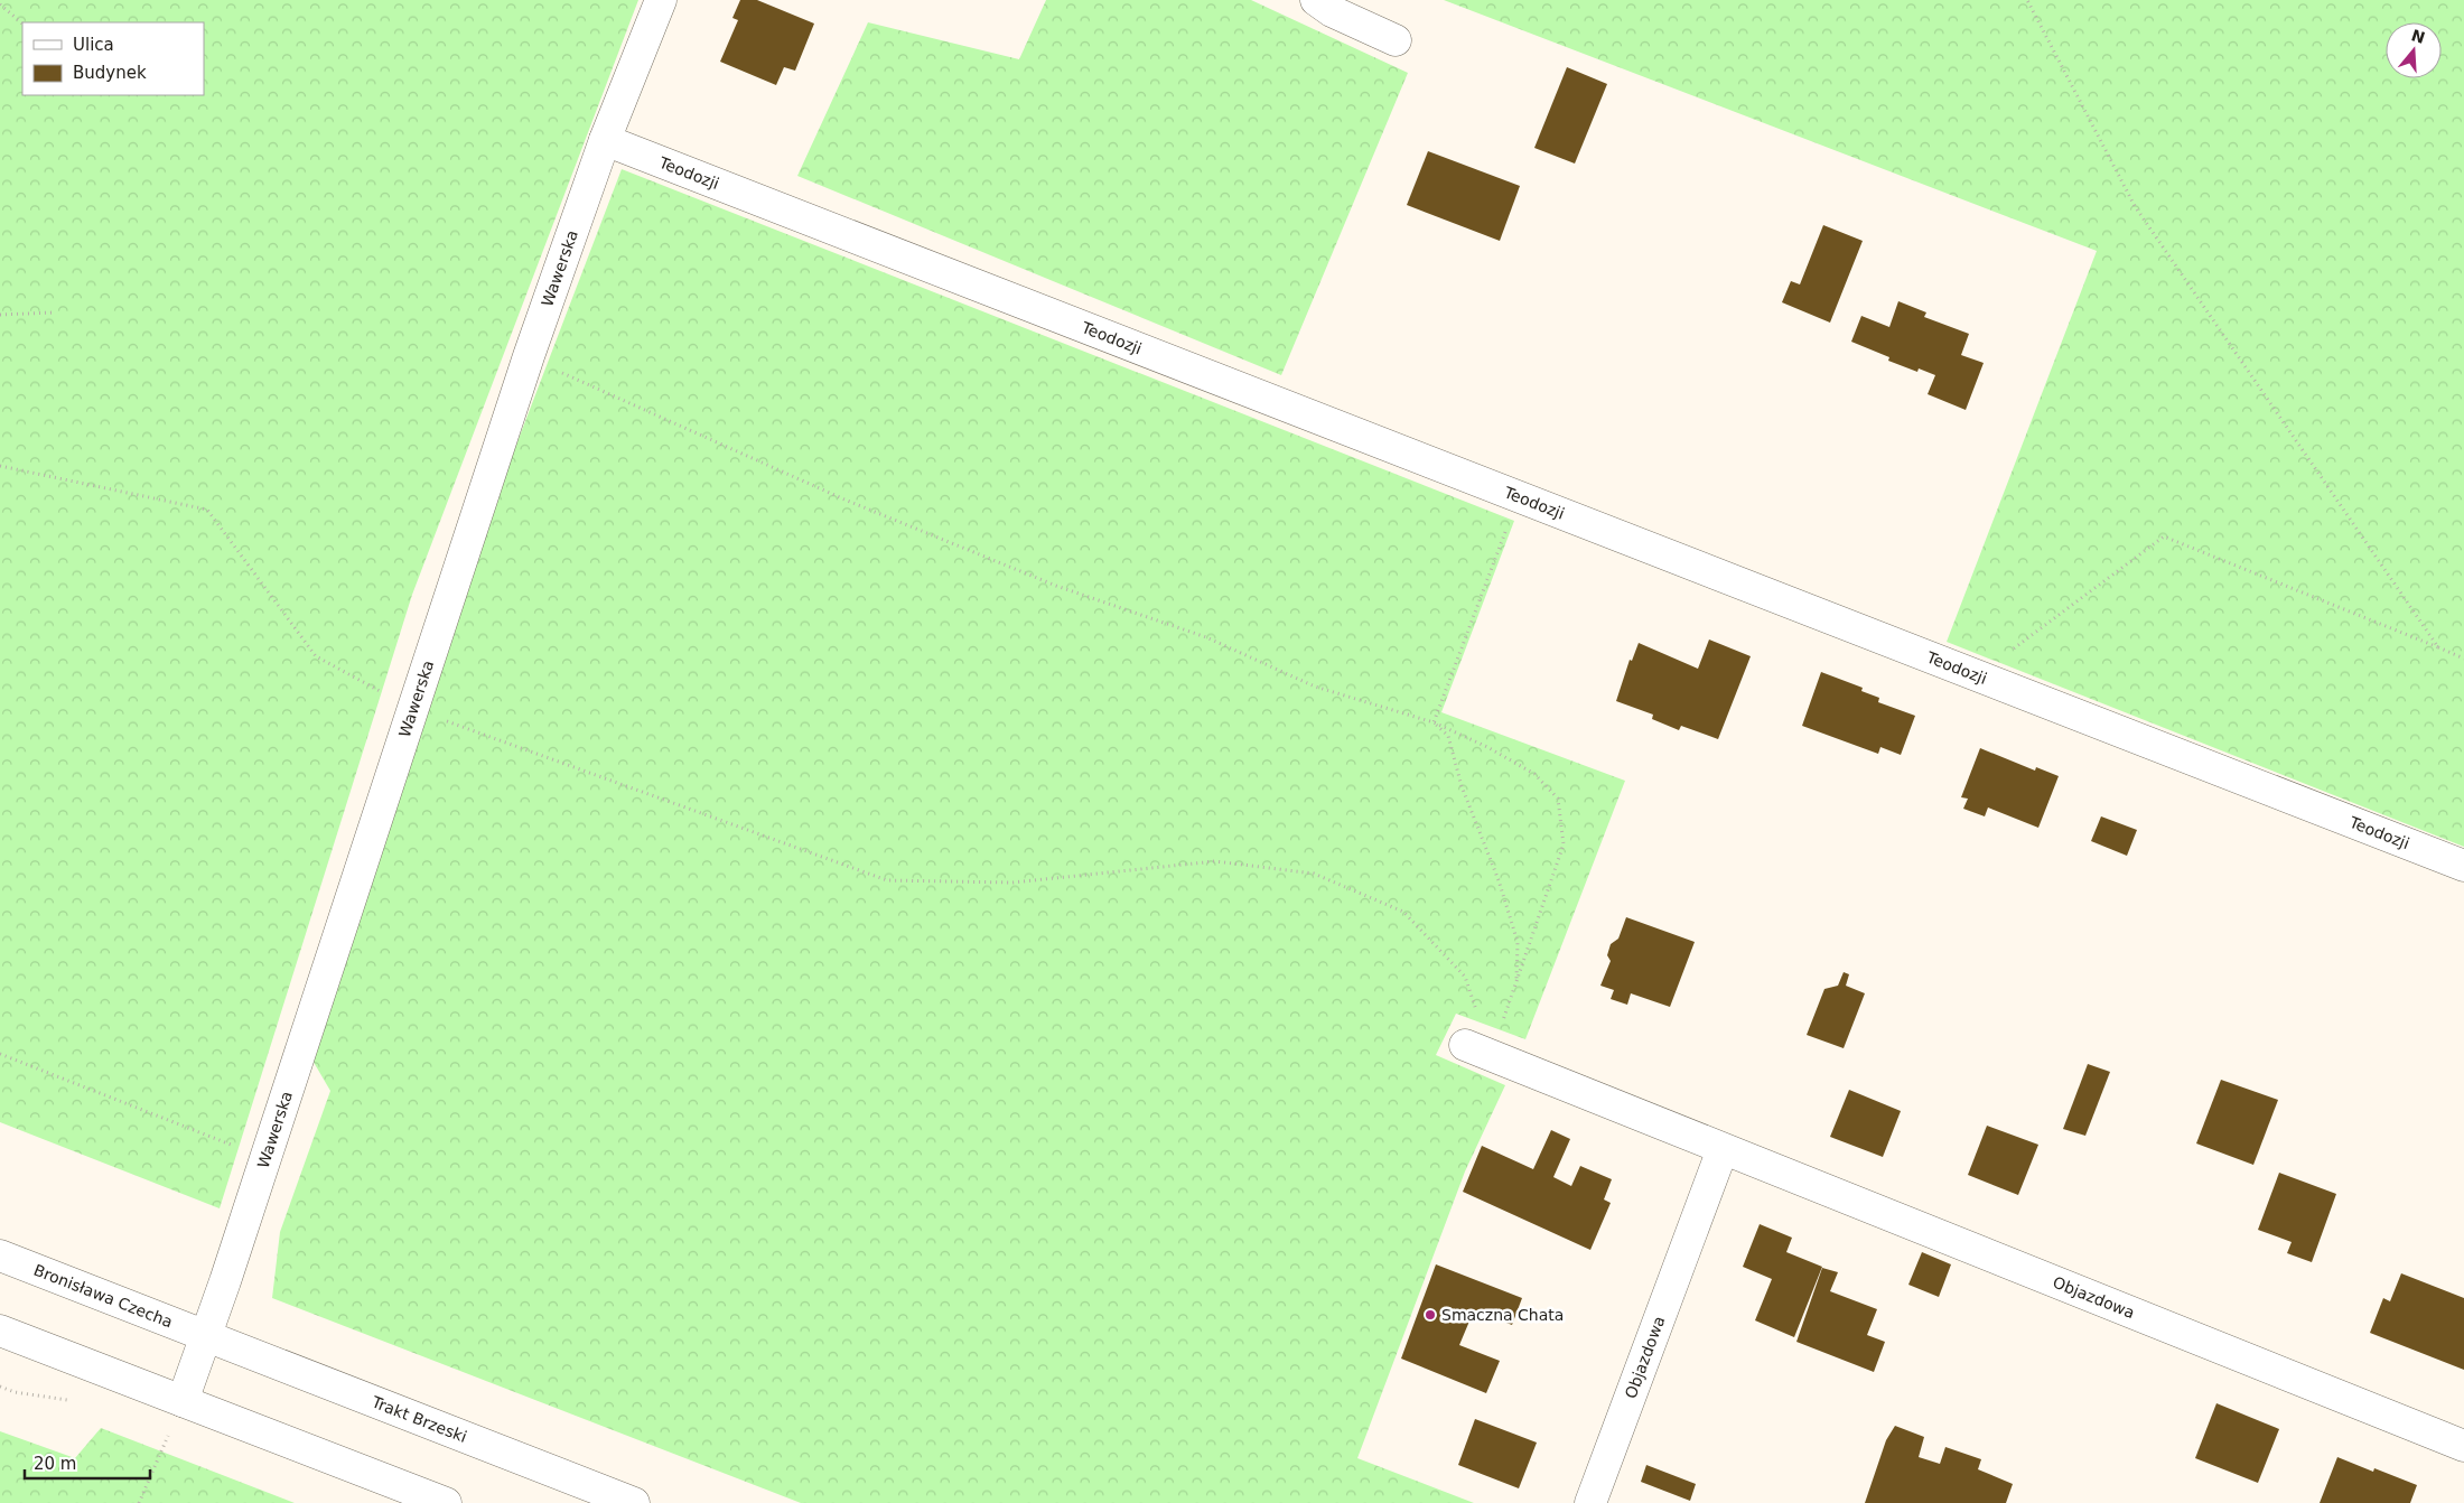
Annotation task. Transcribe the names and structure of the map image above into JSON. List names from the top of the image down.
{
  "streets": {
    "street": [
      "Teodozji",
      "Wawerska",
      "Bronisława Czecha",
      "Objazdowa",
      "Trakt Brzeski"
    ]
  },
  "crossings": [
    ["Teodozji", "Wawerska"],
    ["Wawerska", "Bronisława Czecha"],
    ["Wawerska", "Trakt Brzeski"],
    ["Bronisława Czecha", "Trakt Brzeski"]
  ],
  "places": ["Smaczna Chata"],
  "legend": ["Ulica", "Budynek"],
  "scale_bar": "20 m",
  "north": "top"
}
